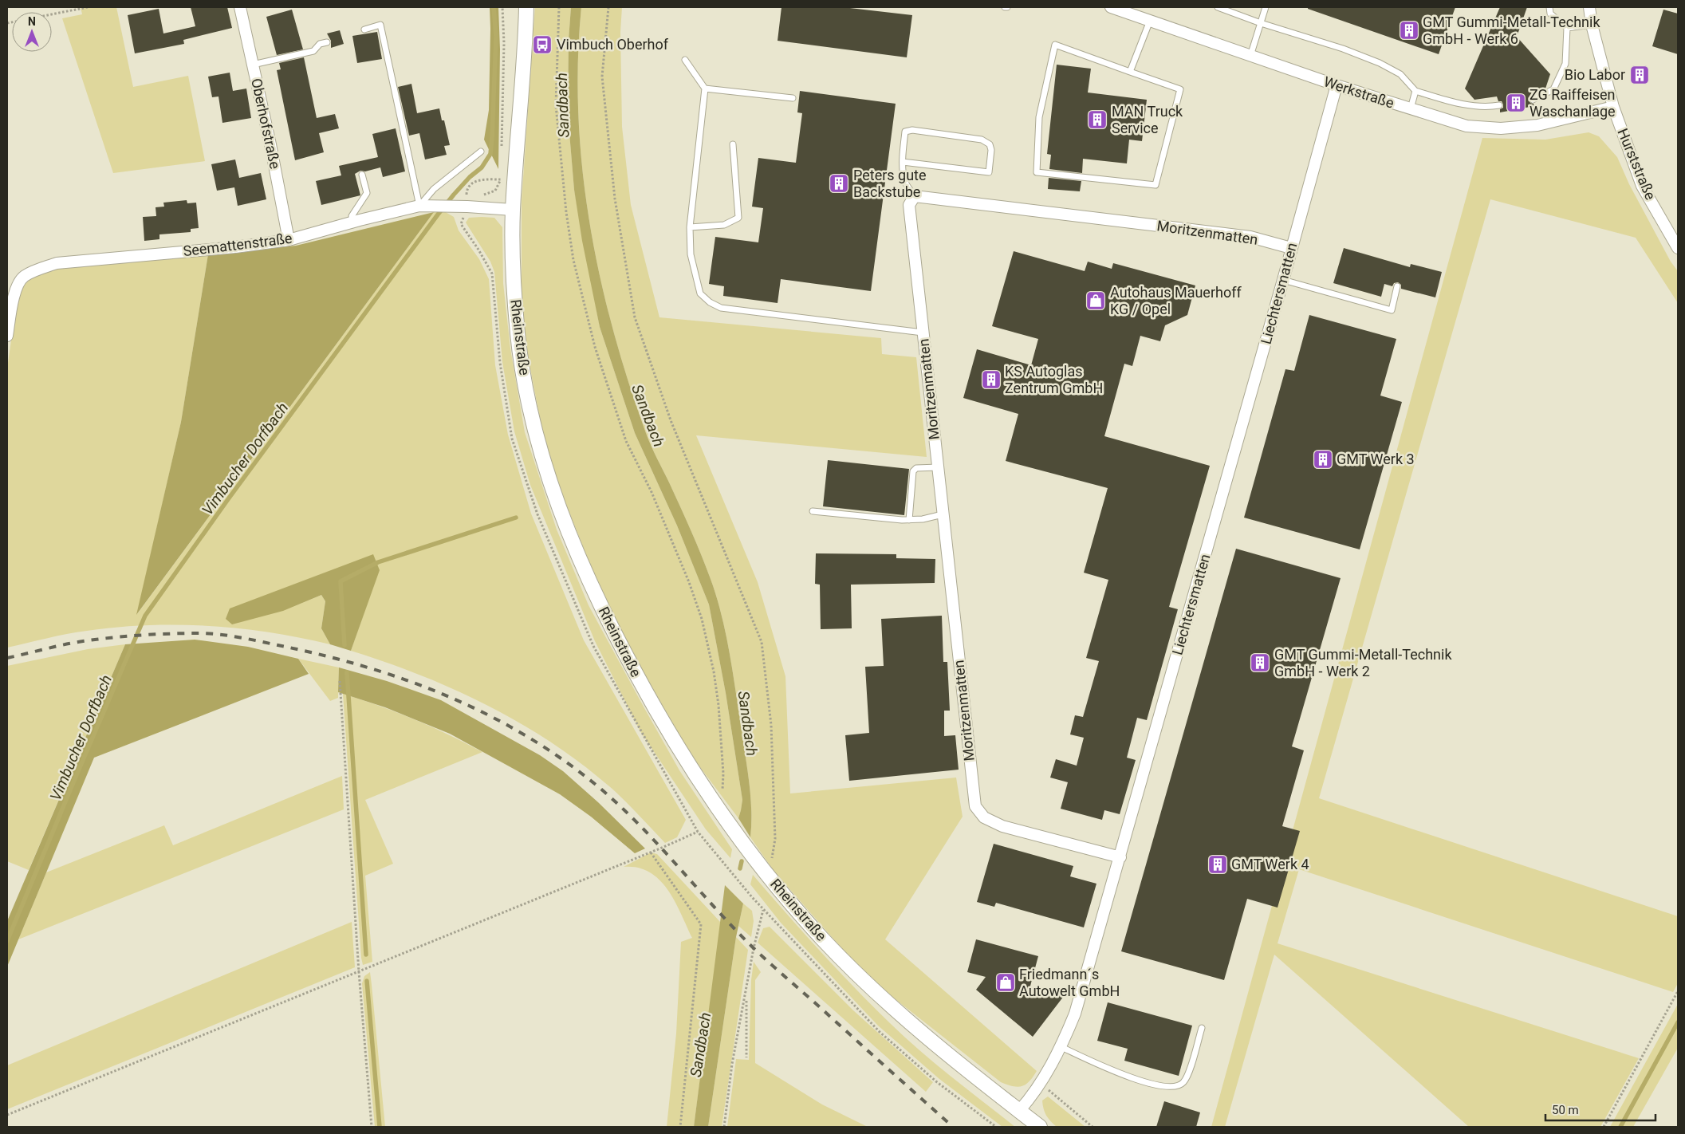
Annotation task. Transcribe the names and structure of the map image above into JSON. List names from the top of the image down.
{
  "streets": {
    "street": [
      "Werkstraße",
      "Oberhofstraße",
      "Hurststraße",
      "Moritzenmatten",
      "Seemattenstraße",
      "Liechtersmatten",
      "Rheinstraße"
    ]
  },
  "crossings": [
    ["Werkstraße", "Hurststraße"],
    ["Werkstraße", "Liechtersmatten"],
    ["Oberhofstraße", "Seemattenstraße"],
    ["Moritzenmatten", "Liechtersmatten"],
    ["Seemattenstraße", "Rheinstraße"],
    ["Liechtersmatten", "Rheinstraße"]
  ],
  "water": ["Sandbach", "Vimbucher Dorfbach"],
  "places": {
    "building": [
      "GMT Gummi-Metall-Technik GmbH - Werk 6",
      "Bio Labor",
      "ZG Raiffeisen Waschanlage",
      "MAN Truck Service",
      "Peters gute Backstube",
      "KS Autoglas Zentrum GmbH",
      "GMT Werk 3",
      "GMT Gummi-Metall-Technik GmbH - Werk 2",
      "GMT Werk 4"
    ],
    "bus stop": ["Vimbuch Oberhof"],
    "shop": ["Autohaus Mauerhoff KG / Opel", "Friedmann´s Autowelt GmbH"]
  },
  "scale_bar": "50 m",
  "north": "top"
}
